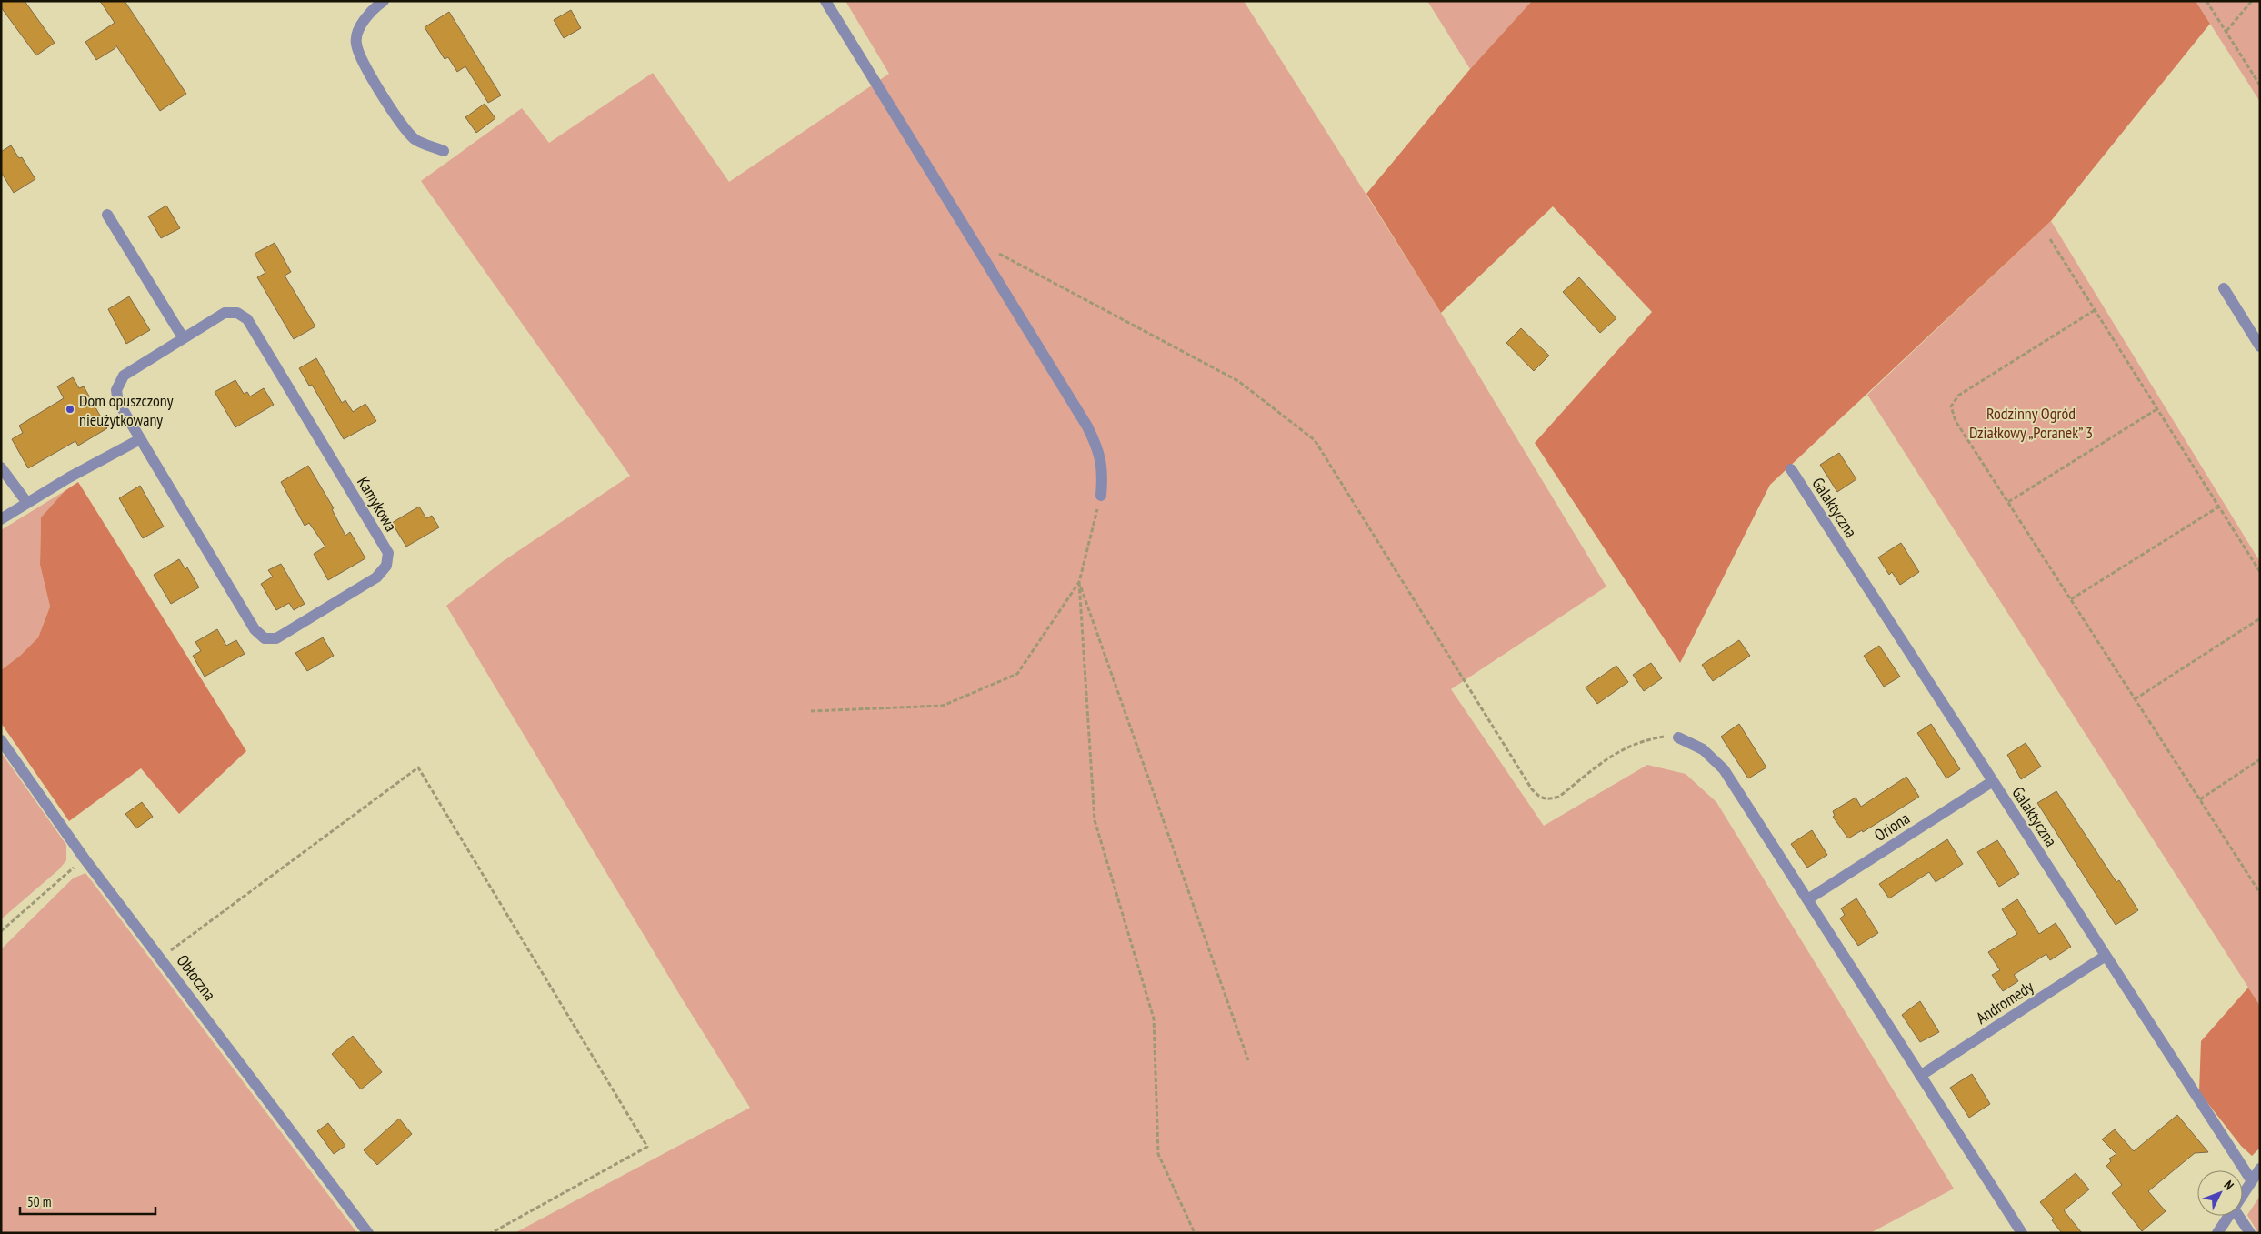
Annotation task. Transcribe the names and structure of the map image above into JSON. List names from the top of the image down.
{
  "streets": {
    "street": [
      "Kamykowa",
      "Galaktyczna",
      "Oriona",
      "Obłoczna",
      "Andromedy"
    ]
  },
  "crossings": [
    ["Galaktyczna", "Oriona"],
    ["Galaktyczna", "Andromedy"]
  ],
  "parks": ["Rodzinny Ogród Działkowy „Poranek” 3"],
  "places": ["Dom opuszczony nieużytkowany"],
  "scale_bar": "50 m",
  "north": "top right"
}
